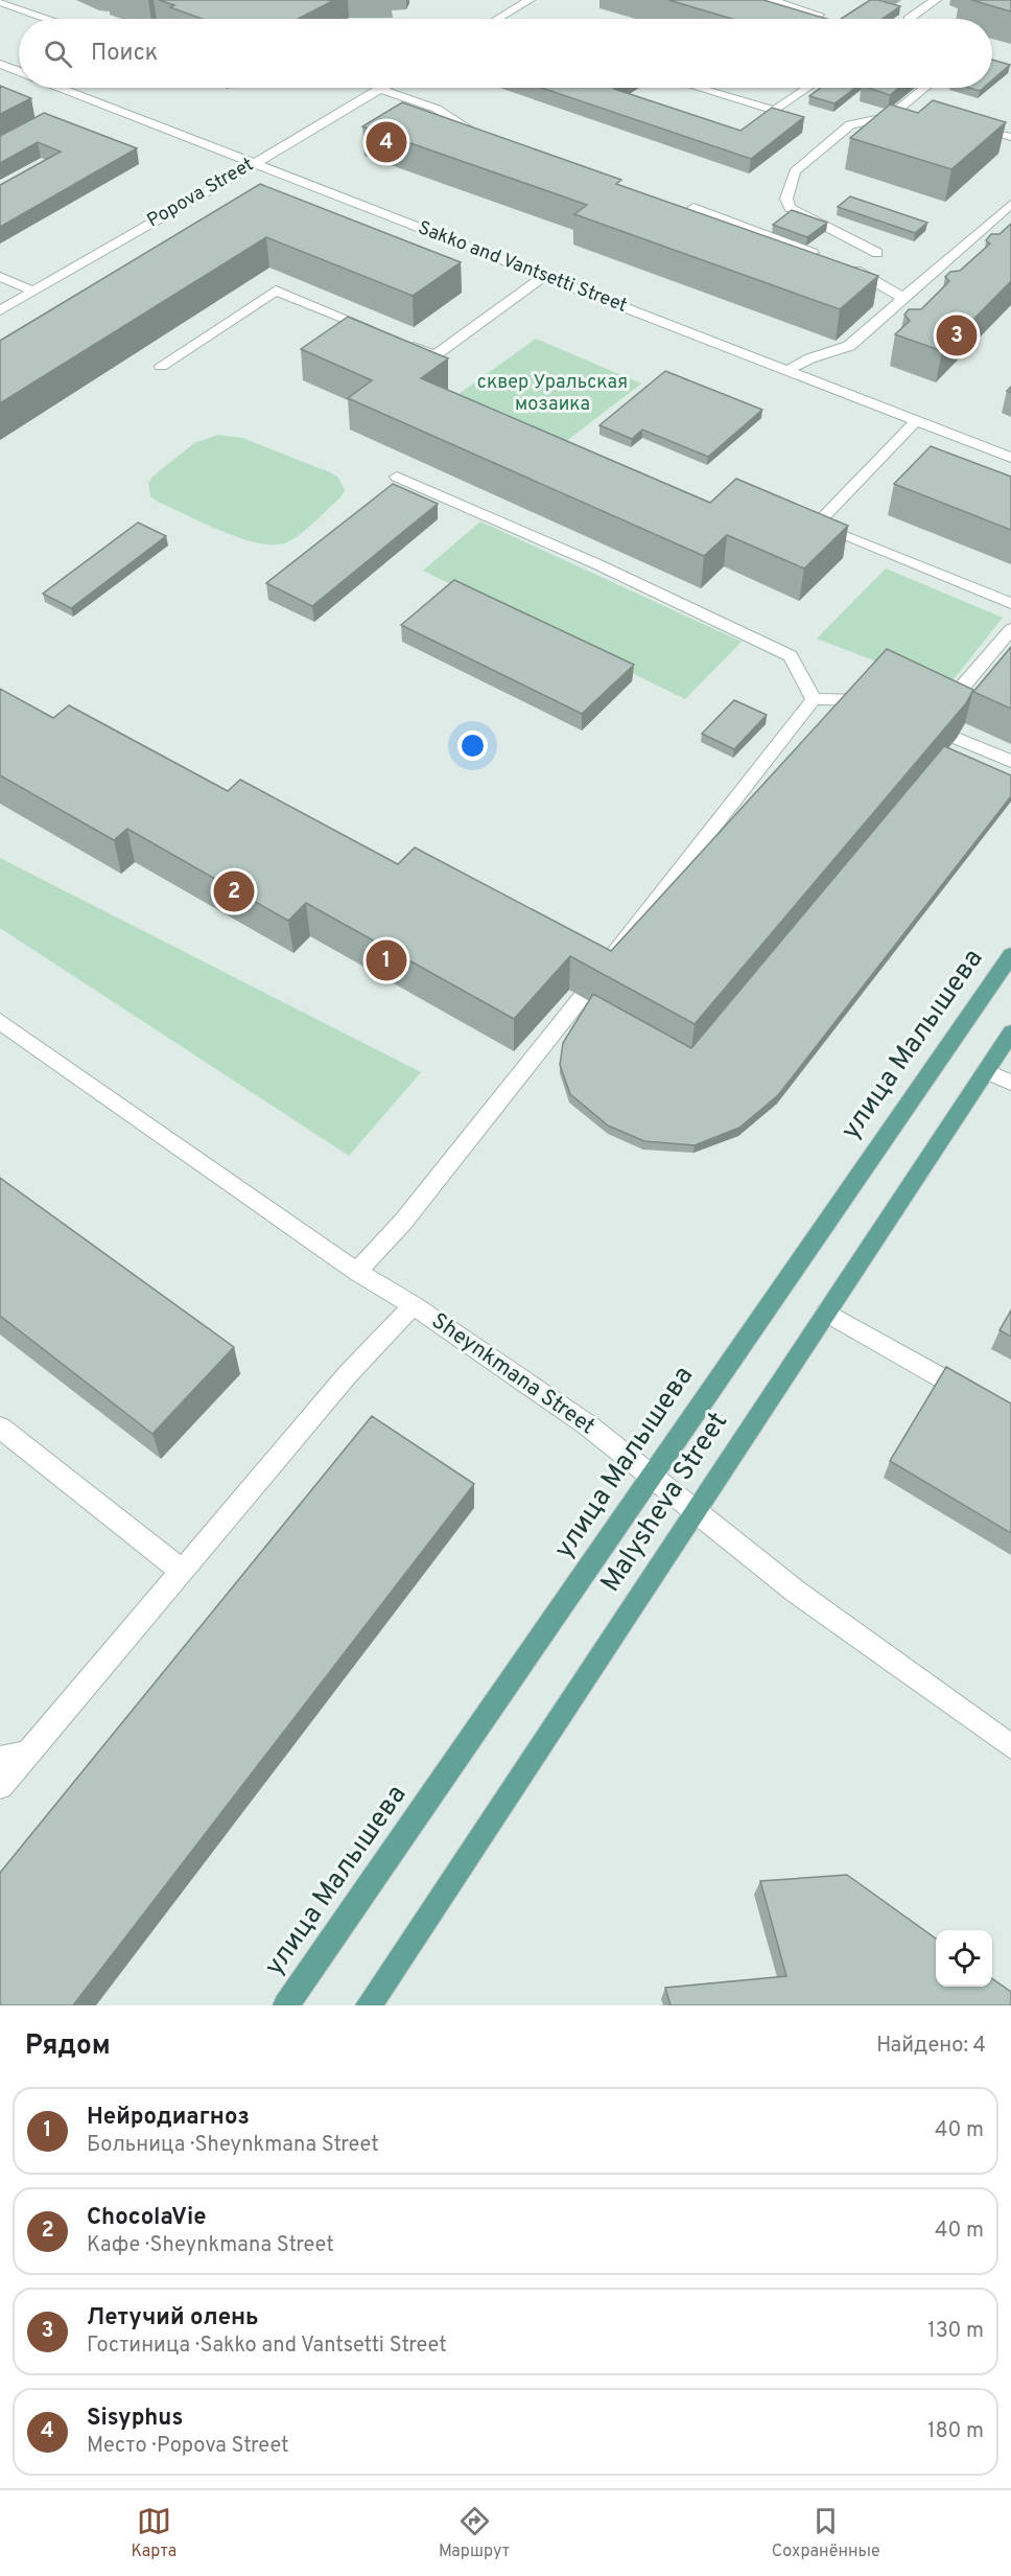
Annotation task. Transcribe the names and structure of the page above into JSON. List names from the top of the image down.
{
  "streets": {
    "main road": ["улица Малышева", "Malysheva Street"],
    "street": ["Popova Street", "Sakko and Vantsetti Street", "Sheynkmana Street"]
  },
  "crossings": [
    ["Popova Street", "Sakko and Vantsetti Street"],
    ["улица Малышева", "Sheynkmana Street"],
    ["Sheynkmana Street", "Malysheva Street"]
  ],
  "parks": ["сквер Уральская мозаика"],
  "page": {
    "search": "Поиск",
    "pins": [
      "4",
      "3",
      "2",
      "1"
    ],
    "heading": ["Рядом", "Найдено: 4"],
    "list": [
      {
        "mark": "1",
        "name": "Нейродиагноз",
        "note": "Больница · Sheynkmana Street",
        "value": "40 m"
      },
      {
        "mark": "2",
        "name": "ChocolaVie",
        "note": "Кафе · Sheynkmana Street",
        "value": "40 m"
      },
      {
        "mark": "3",
        "name": "Летучий олень",
        "note": "Гостиница · Sakko and Vantsetti Street",
        "value": "130 m"
      },
      {
        "mark": "4",
        "name": "Sisyphus",
        "note": "Место · Popova Street",
        "value": "180 m"
      }
    ],
    "nav": ["Карта", "Маршрут", "Сохранённые"]
  }
}
